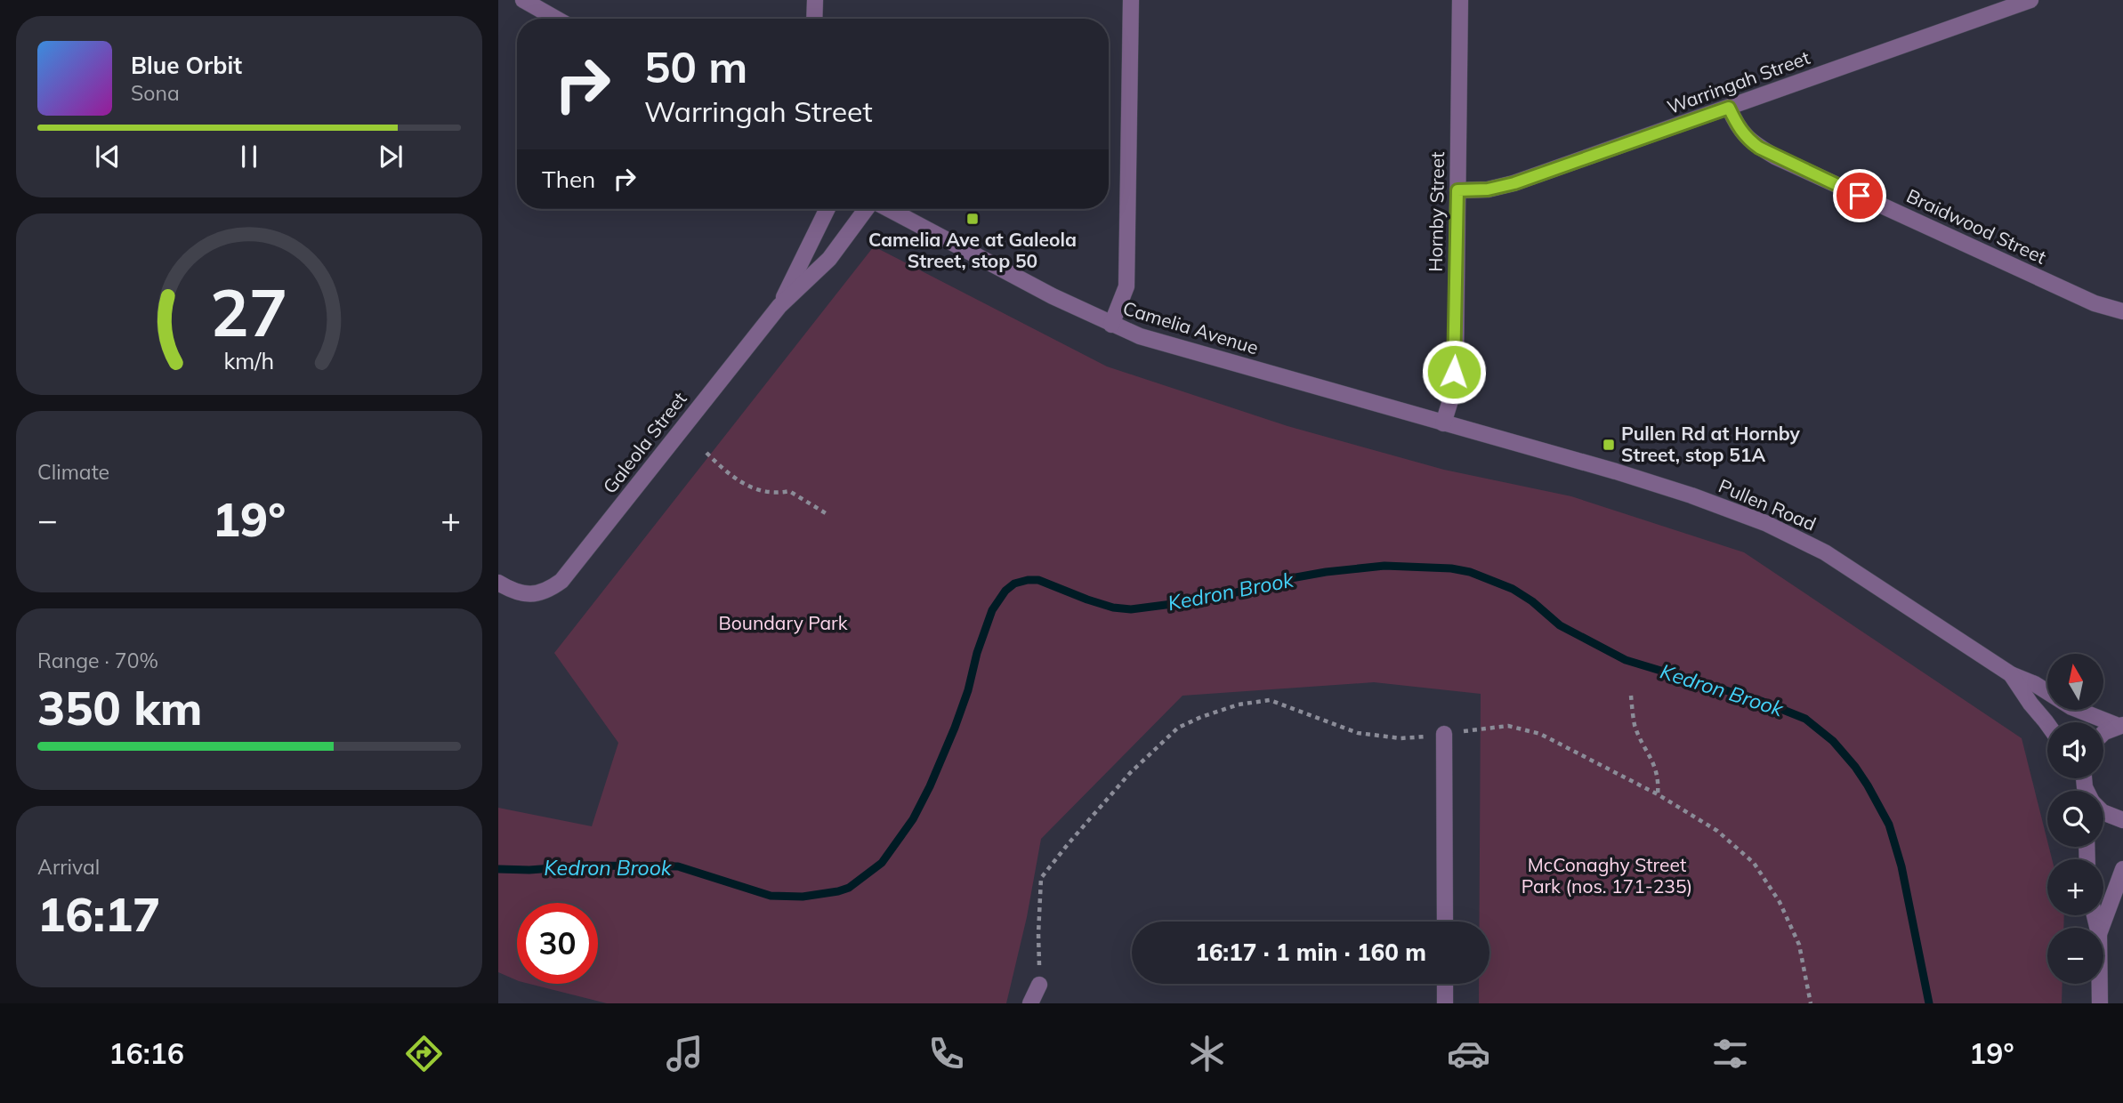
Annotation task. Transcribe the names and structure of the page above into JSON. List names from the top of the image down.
{
  "streets": {
    "street": [
      "Warringah Street",
      "Hornby Street",
      "Braidwood Street",
      "Camelia Avenue",
      "Galeola Street",
      "Pullen Road"
    ]
  },
  "crossings": [
    ["Warringah Street", "Hornby Street"],
    ["Warringah Street", "Braidwood Street"],
    ["Hornby Street", "Camelia Avenue"],
    ["Hornby Street", "Pullen Road"],
    ["Camelia Avenue", "Pullen Road"]
  ],
  "water": ["Kedron Brook"],
  "parks": ["Boundary Park", "McConaghy Street Park (nos. 171-235)"],
  "places": {
    "transit": ["Camelia Ave at Galeola Street, stop 50", "Pullen Rd at Hornby Street, stop 51A"]
  },
  "north": "top",
  "page": {
    "turn": ["50 m", "Warringah Street"],
    "song": ["Blue Orbit", "Sona"],
    "then": "Then",
    "tile": [
      "Climate",
      ["Range · 70%", "350 km"],
      ["Arrival", "16:17"]
    ],
    "heat": ["−", "19°", "+"],
    "map_buttons": ["+", "−"],
    "limit": "30",
    "trip": "16:17 · 1 min · 160 m",
    "tabs": ["16:16", "19°"],
    "gauge": ["27", "km/h"]
  }
}
